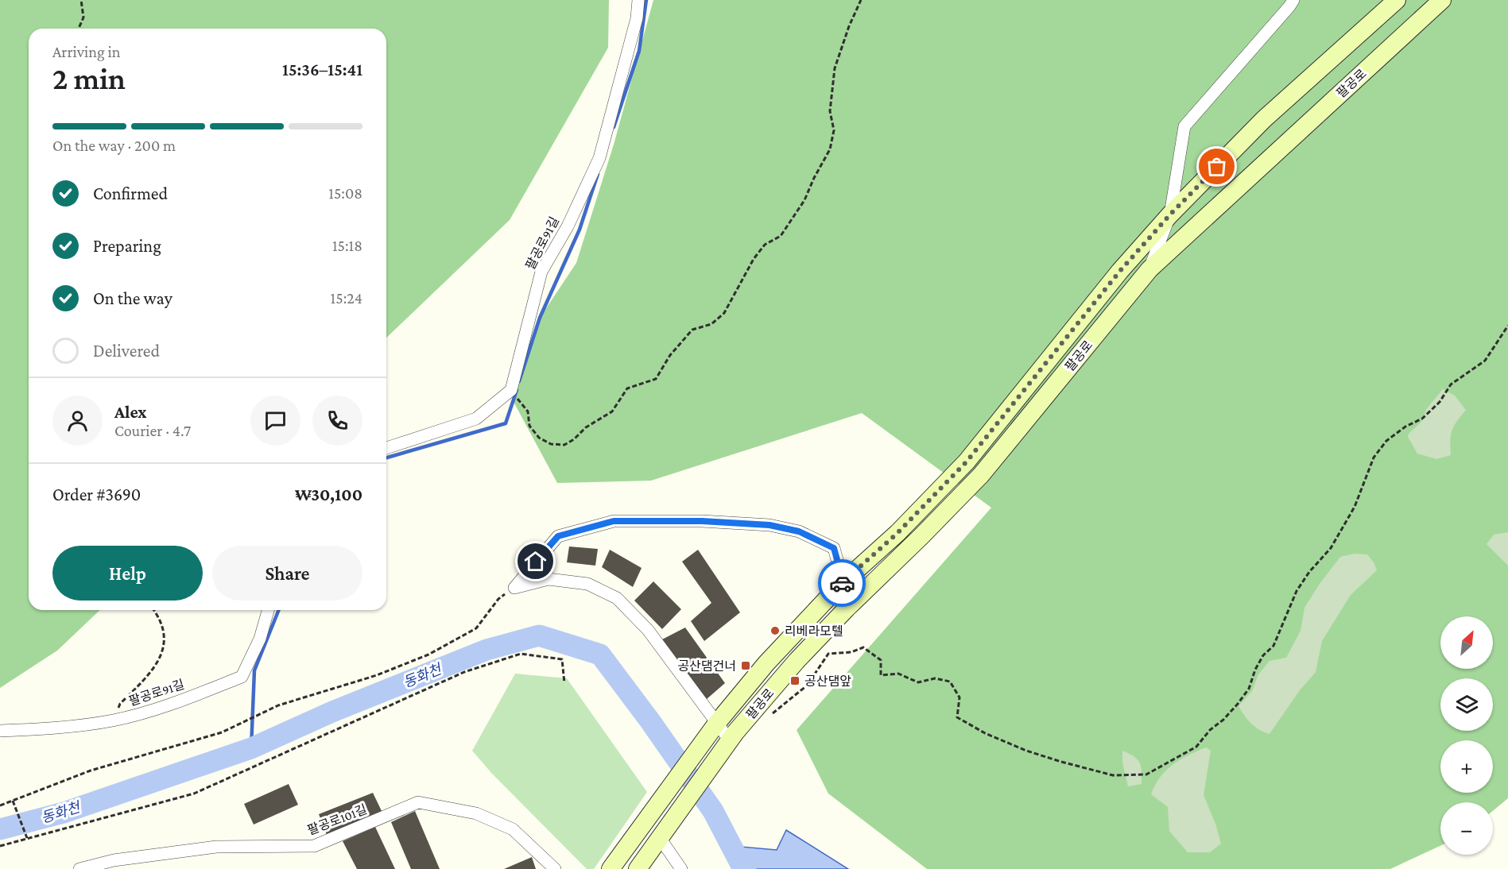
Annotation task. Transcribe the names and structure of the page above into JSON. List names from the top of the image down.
{
  "streets": {
    "main road": ["팔공로"],
    "street": ["팔공로91길", "팔공로101길"]
  },
  "water": ["동화천"],
  "places": {
    "other": ["리베라모텔"],
    "transit": ["공산댐건너", "공산댐앞"]
  },
  "north": "top right",
  "page": {
    "heading": ["2 min", "Arriving in", "15:36–15:41"],
    "panel": [
      "Alex",
      "Courier · 4.7",
      "Order #3690",
      "₩30,100"
    ],
    "bar": "On the way · 200 m",
    "list": [
      ["Confirmed", "15:08"],
      ["Preparing", "15:18"],
      ["On the way", "15:24"],
      "Delivered"
    ],
    "buttons": ["Help", "Share"],
    "map_buttons": ["+", "−"]
  }
}
